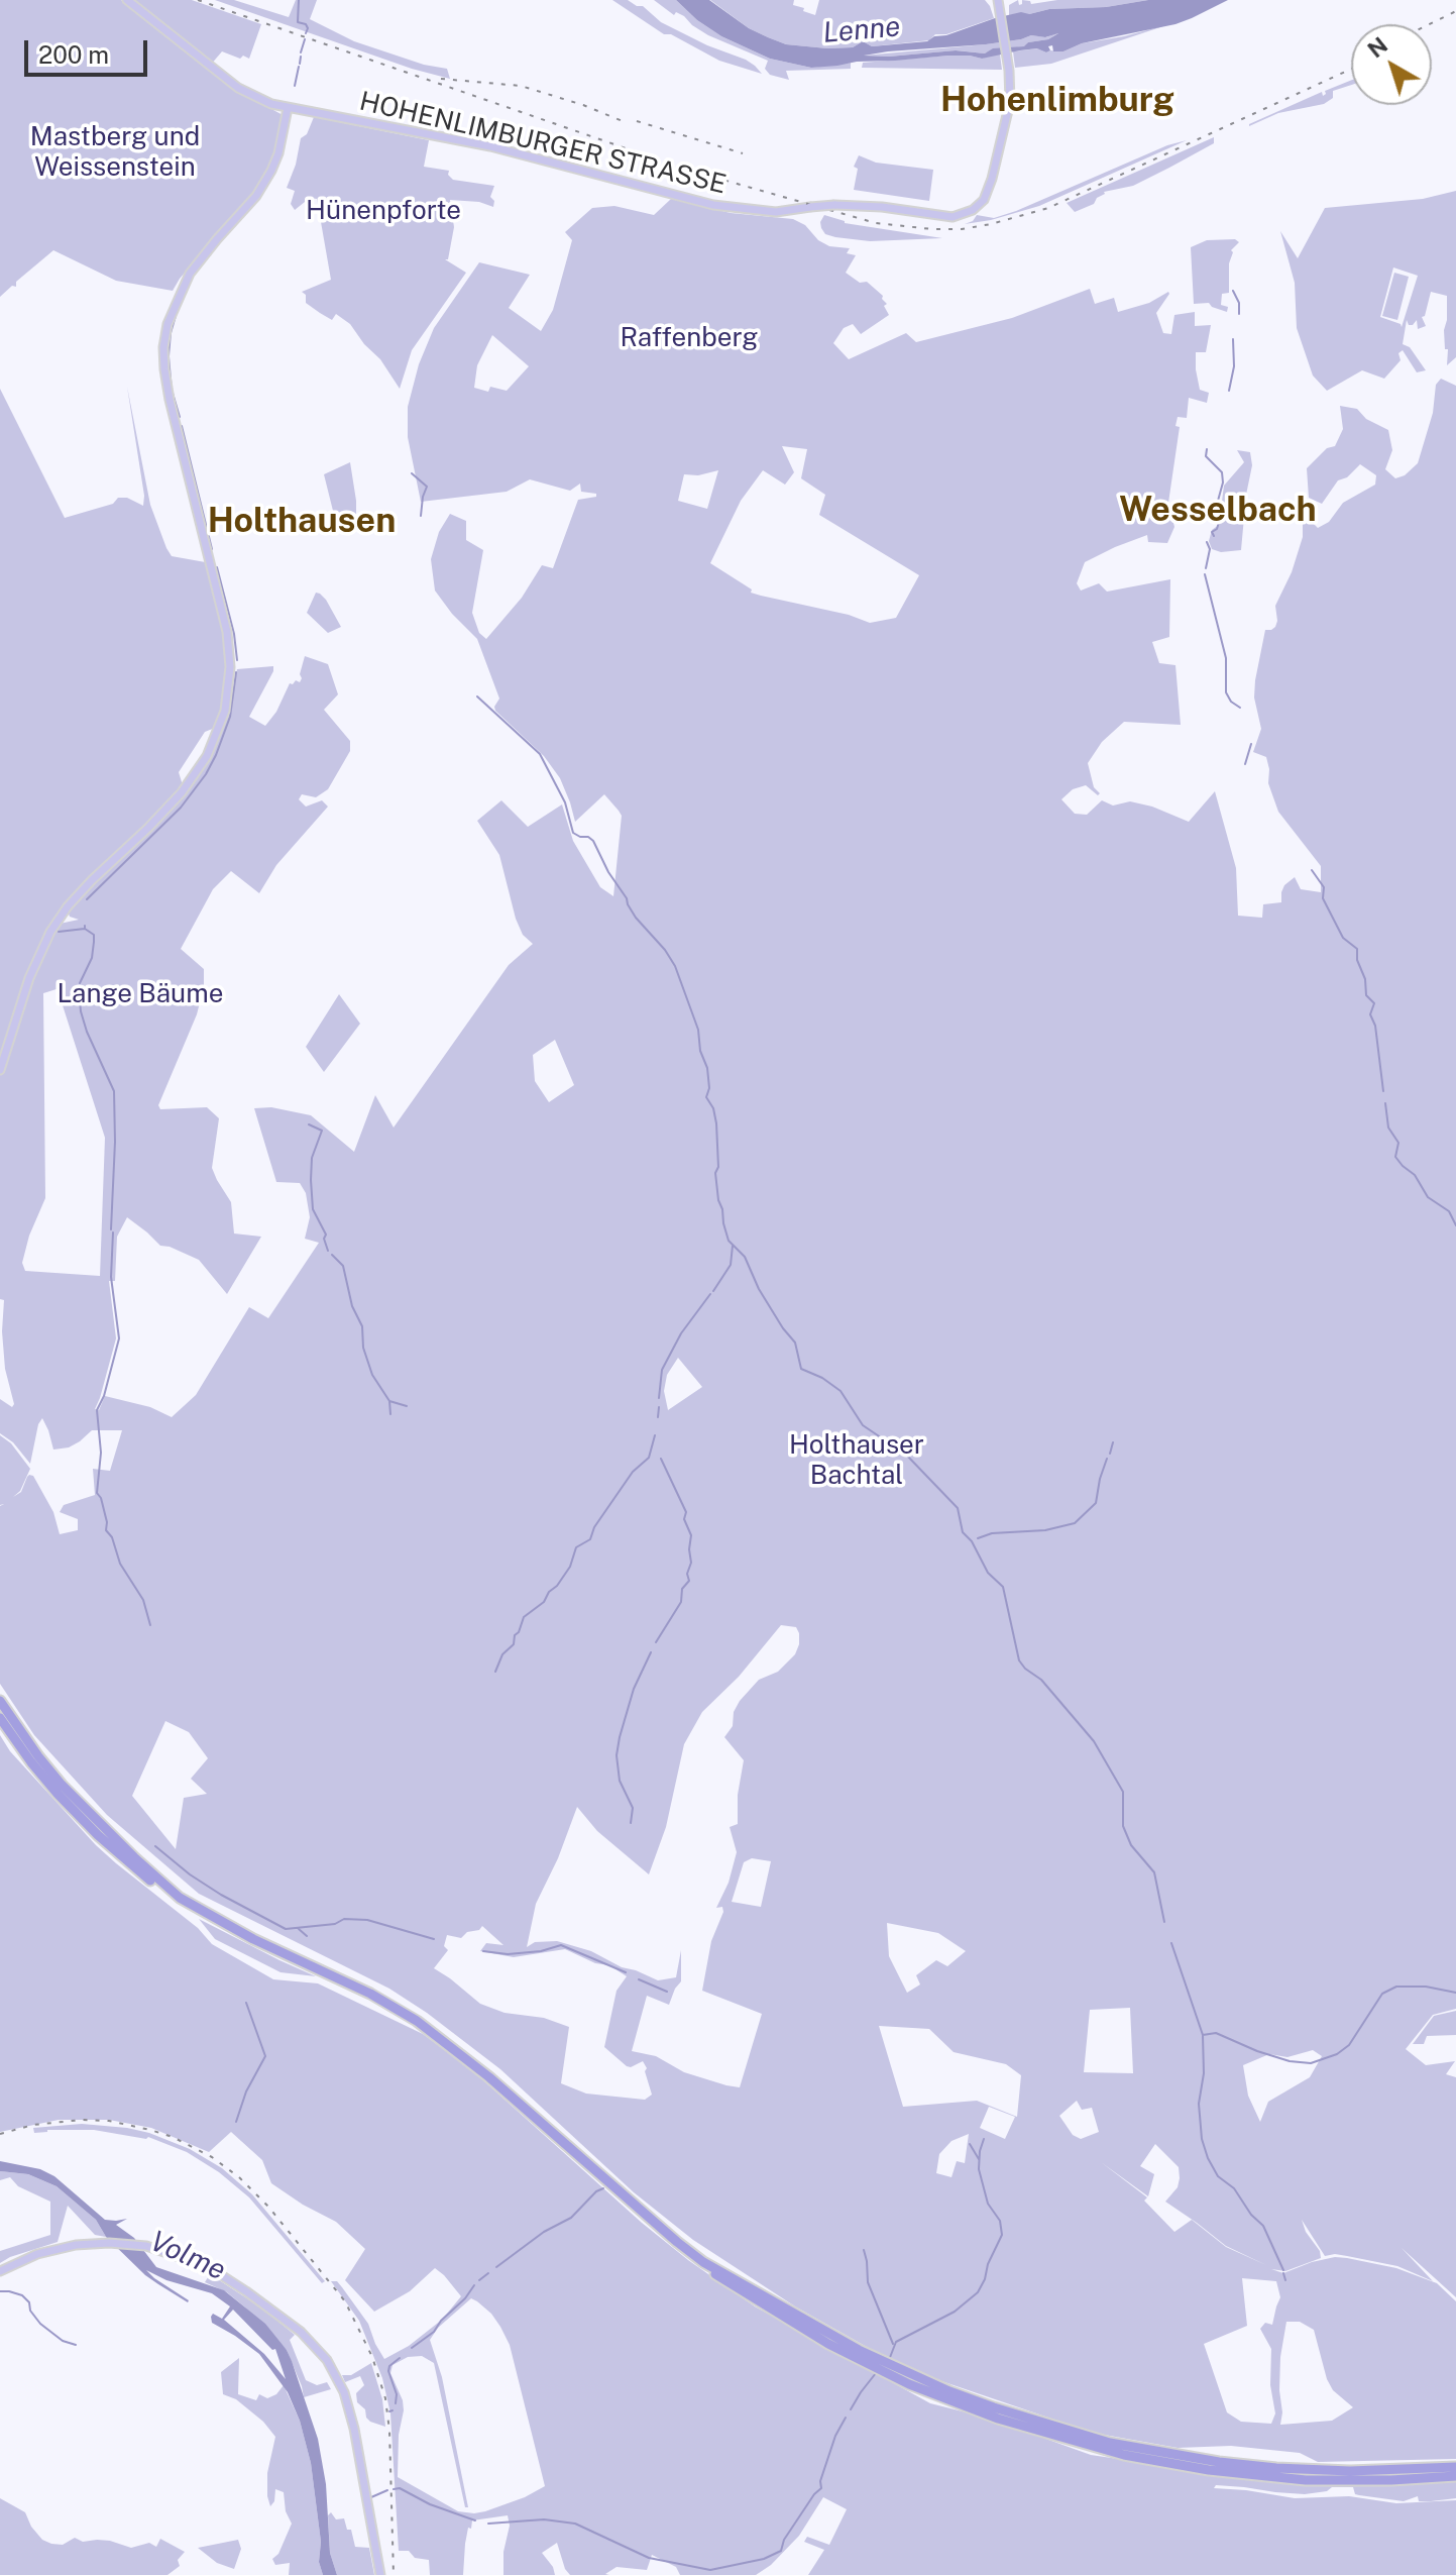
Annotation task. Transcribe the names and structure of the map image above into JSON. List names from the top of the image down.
{
  "streets": {
    "main road": ["HOHENLIMBURGER STRASSE"]
  },
  "districts": ["Hohenlimburg", "Wesselbach", "Holthausen"],
  "water": ["Lenne", "Volme"],
  "parks": [
    "Mastberg und Weissenstein",
    "Hünenpforte",
    "Raffenberg",
    "Lange Bäume",
    "Holthauser Bachtal"
  ],
  "scale_bar": "200 m",
  "north": "top left"
}
